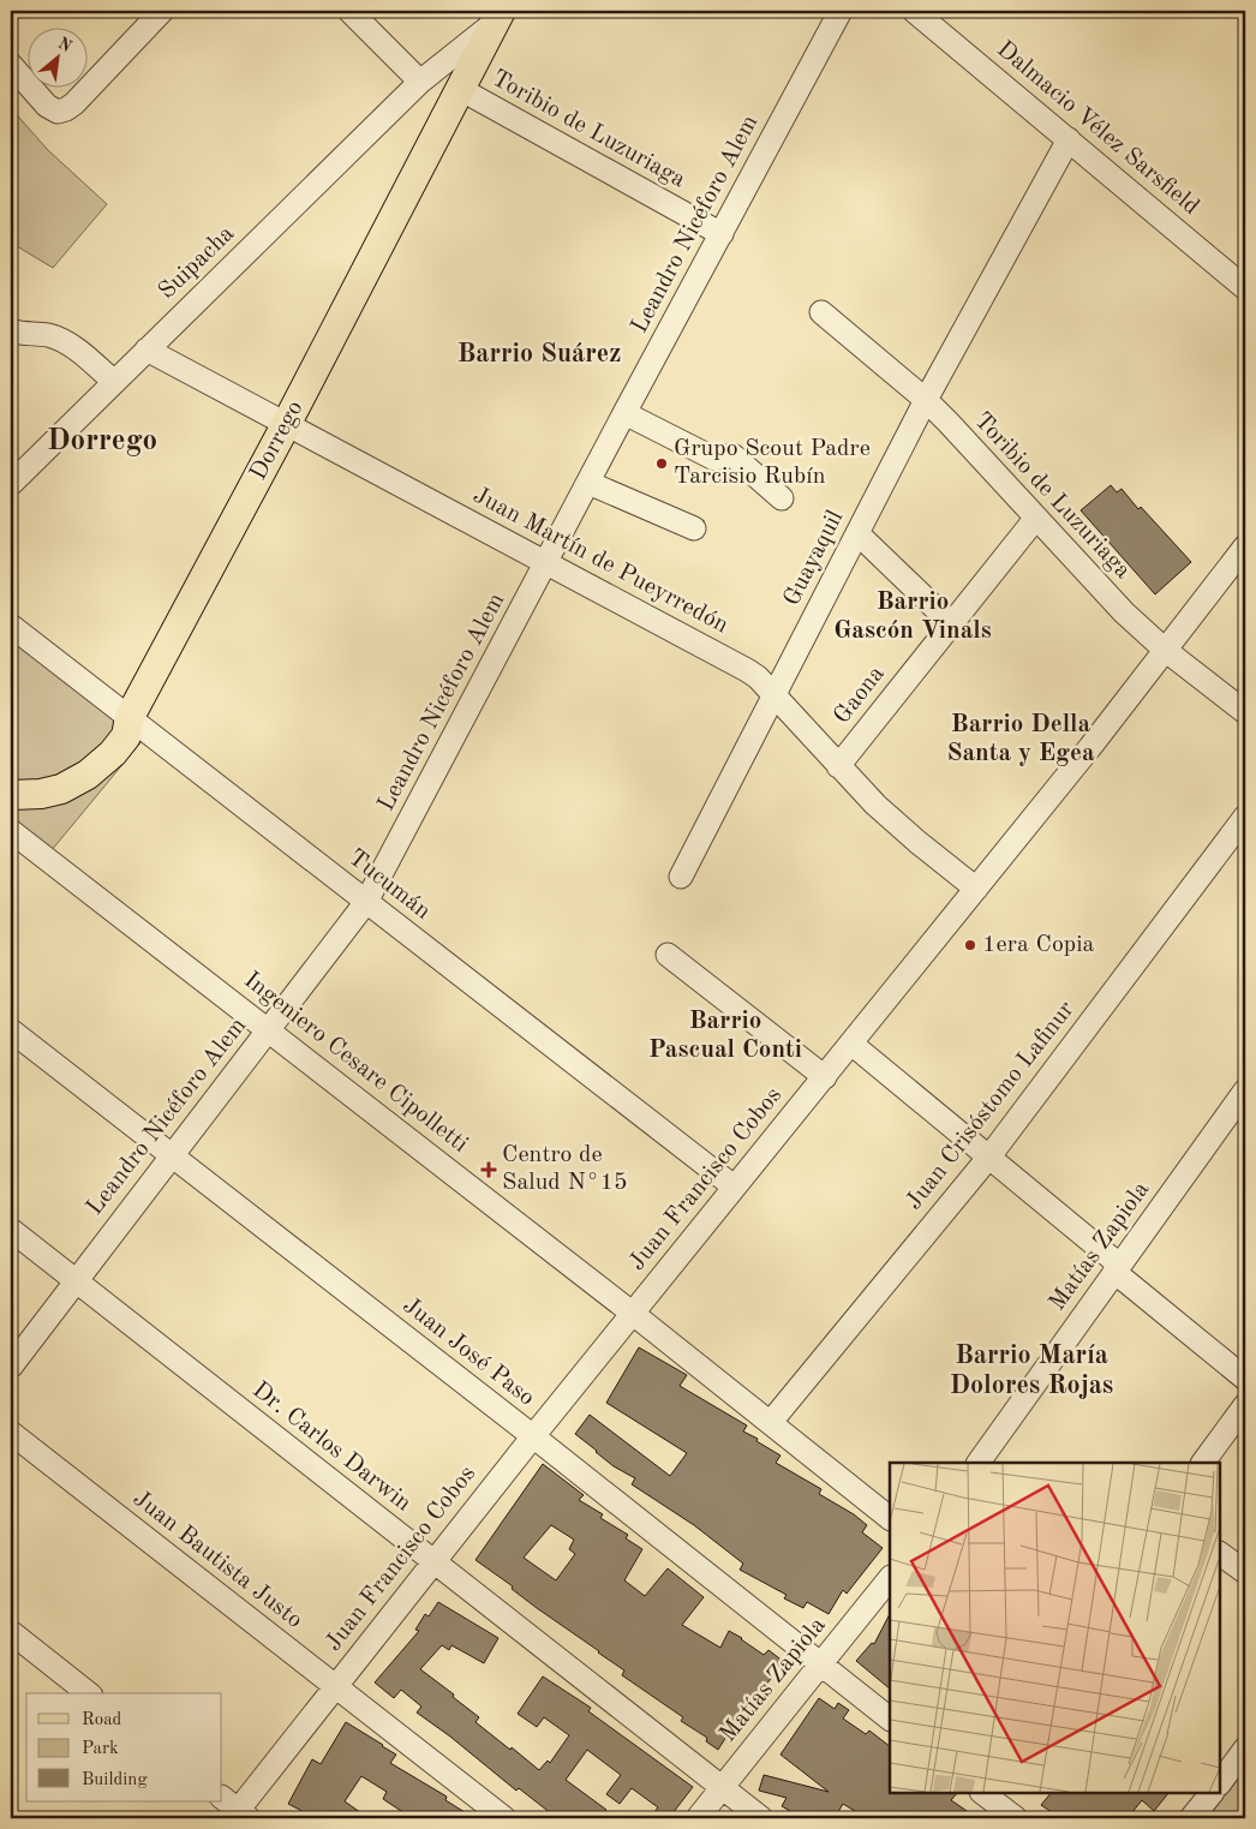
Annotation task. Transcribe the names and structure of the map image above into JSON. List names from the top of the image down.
{
  "streets": {
    "main road": ["Dorrego"],
    "street": [
      "Dalmacio Vélez Sarsfield",
      "Toribio de Luzuriaga",
      "Leandro Nicéforo Alem",
      "Suipacha",
      "Guayaquil",
      "Juan Martín de Pueyrredón",
      "Gaona",
      "Tucumán",
      "Ingeniero Cesare Cipolletti",
      "Juan Crisóstomo Lafinur",
      "Juan Francisco Cobos",
      "Matías Zapiola",
      "Juan José Paso",
      "Dr. Carlos Darwin",
      "Juan Bautista Justo"
    ]
  },
  "crossings": [
    ["Dalmacio Vélez Sarsfield", "Guayaquil"],
    ["Toribio de Luzuriaga", "Leandro Nicéforo Alem"],
    ["Toribio de Luzuriaga", "Dorrego"],
    ["Toribio de Luzuriaga", "Guayaquil"],
    ["Toribio de Luzuriaga", "Gaona"],
    ["Toribio de Luzuriaga", "Juan Francisco Cobos"],
    ["Leandro Nicéforo Alem", "Juan Martín de Pueyrredón"],
    ["Leandro Nicéforo Alem", "Tucumán"],
    ["Leandro Nicéforo Alem", "Ingeniero Cesare Cipolletti"],
    ["Leandro Nicéforo Alem", "Juan José Paso"],
    ["Leandro Nicéforo Alem", "Dr. Carlos Darwin"],
    ["Suipacha", "Dorrego"],
    ["Suipacha", "Juan Martín de Pueyrredón"],
    ["Dorrego", "Juan Martín de Pueyrredón"],
    ["Dorrego", "Tucumán"],
    ["Guayaquil", "Juan Martín de Pueyrredón"],
    ["Juan Martín de Pueyrredón", "Gaona"],
    ["Juan Martín de Pueyrredón", "Juan Francisco Cobos"],
    ["Tucumán", "Juan Francisco Cobos"],
    ["Ingeniero Cesare Cipolletti", "Juan Crisóstomo Lafinur"],
    ["Ingeniero Cesare Cipolletti", "Juan Francisco Cobos"],
    ["Juan Francisco Cobos", "Juan José Paso"],
    ["Juan Francisco Cobos", "Dr. Carlos Darwin"],
    ["Juan Francisco Cobos", "Juan Bautista Justo"],
    ["Matías Zapiola", "Juan José Paso"],
    ["Matías Zapiola", "Dr. Carlos Darwin"]
  ],
  "districts": [
    "Barrio Suárez",
    "Dorrego",
    "Barrio Gascón Vinals",
    "Barrio Della Santa y Egea",
    "Barrio Pascual Conti",
    "Barrio María Dolores Rojas"
  ],
  "places": {
    "other": ["Grupo Scout Padre Tarcisio Rubín", "1era Copia"],
    "health": ["Centro de Salud N°15"]
  },
  "legend": ["Road", "Park", "Building"],
  "north": "top right"
}
